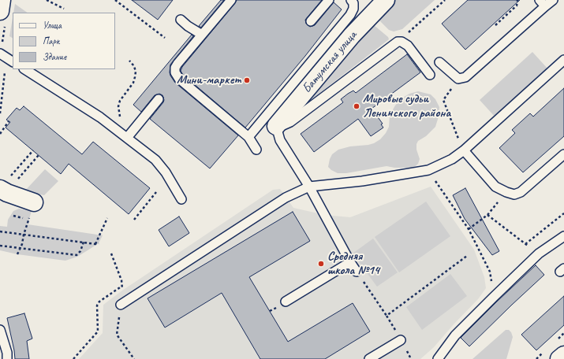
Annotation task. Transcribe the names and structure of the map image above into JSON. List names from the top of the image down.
{
  "streets": {
    "street": ["Батумская улица"]
  },
  "places": ["Мини-маркет", "Мировые судьи Ленинского района", "Средняя школа №14"],
  "legend": ["Улица", "Парк", "Здание"]
}
